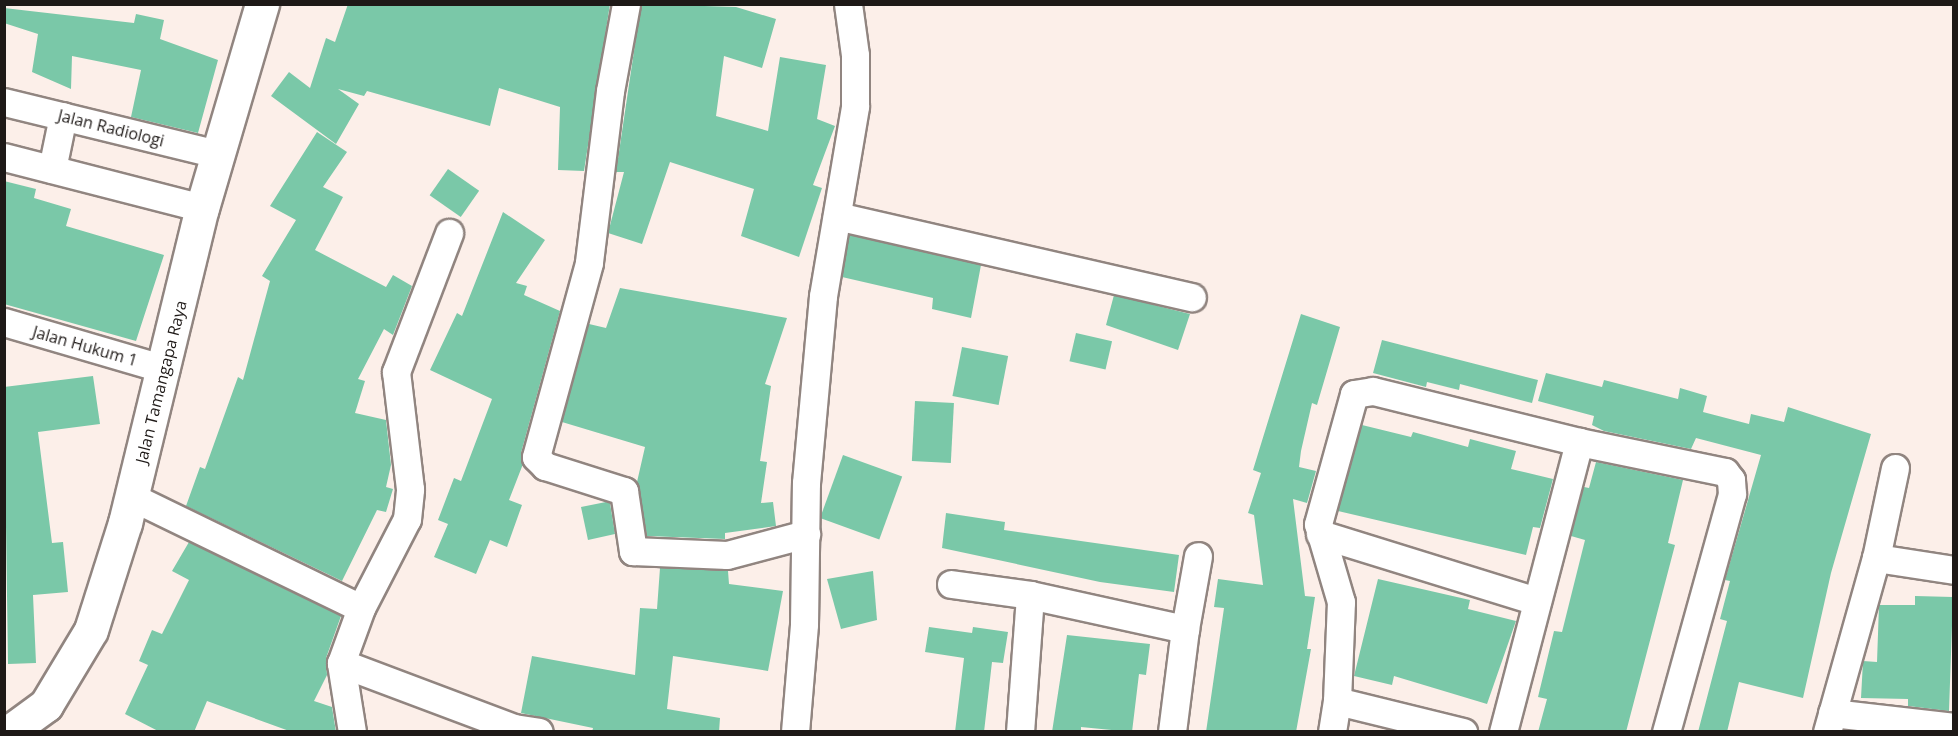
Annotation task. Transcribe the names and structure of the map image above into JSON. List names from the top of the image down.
{
  "streets": {
    "main road": ["Jalan Tamangapa Raya"],
    "street": ["Jalan Radiologi", "Jalan Hukum 1"]
  },
  "crossings": [
    ["Jalan Radiologi", "Jalan Tamangapa Raya"],
    ["Jalan Hukum 1", "Jalan Tamangapa Raya"]
  ]
}
